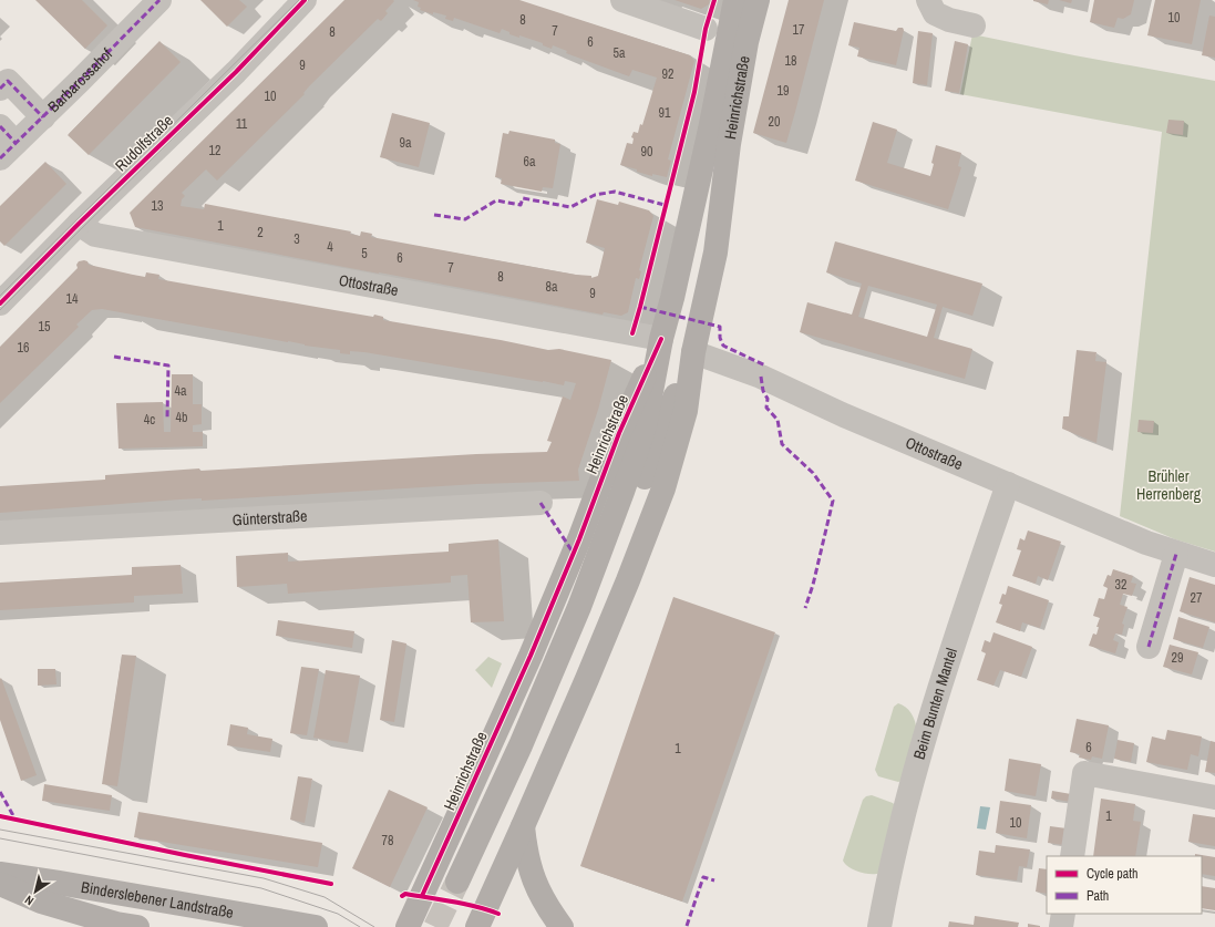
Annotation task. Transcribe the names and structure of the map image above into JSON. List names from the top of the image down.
{
  "streets": {
    "main road": ["Heinrichstraße", "Binderslebener Landstraße"],
    "street": [
      "Barbarossahof",
      "Rudolfstraße",
      "Ottostraße",
      "Günterstraße",
      "Beim Bunten Mantel"
    ]
  },
  "crossings": [
    ["Heinrichstraße", "Ottostraße"],
    ["Rudolfstraße", "Ottostraße"],
    ["Ottostraße", "Beim Bunten Mantel"]
  ],
  "parks": ["Brühler Herrenberg"],
  "house_numbers": [
    "10",
    "8",
    "17",
    "7",
    "8",
    "6",
    "5a",
    "18",
    "9",
    "92",
    "19",
    "10",
    "91",
    "20",
    "11",
    "9a",
    "12",
    "90",
    "6a",
    "13",
    "1",
    "2",
    "3",
    "4",
    "5",
    "6",
    "7",
    "8",
    "8a",
    "9",
    "14",
    "15",
    "16",
    "4a",
    "4b",
    "4c",
    "32",
    "27",
    "29",
    "6",
    "1",
    "1",
    "10",
    "78"
  ],
  "legend": ["Cycle path", "Path"],
  "north": "bottom left"
}
